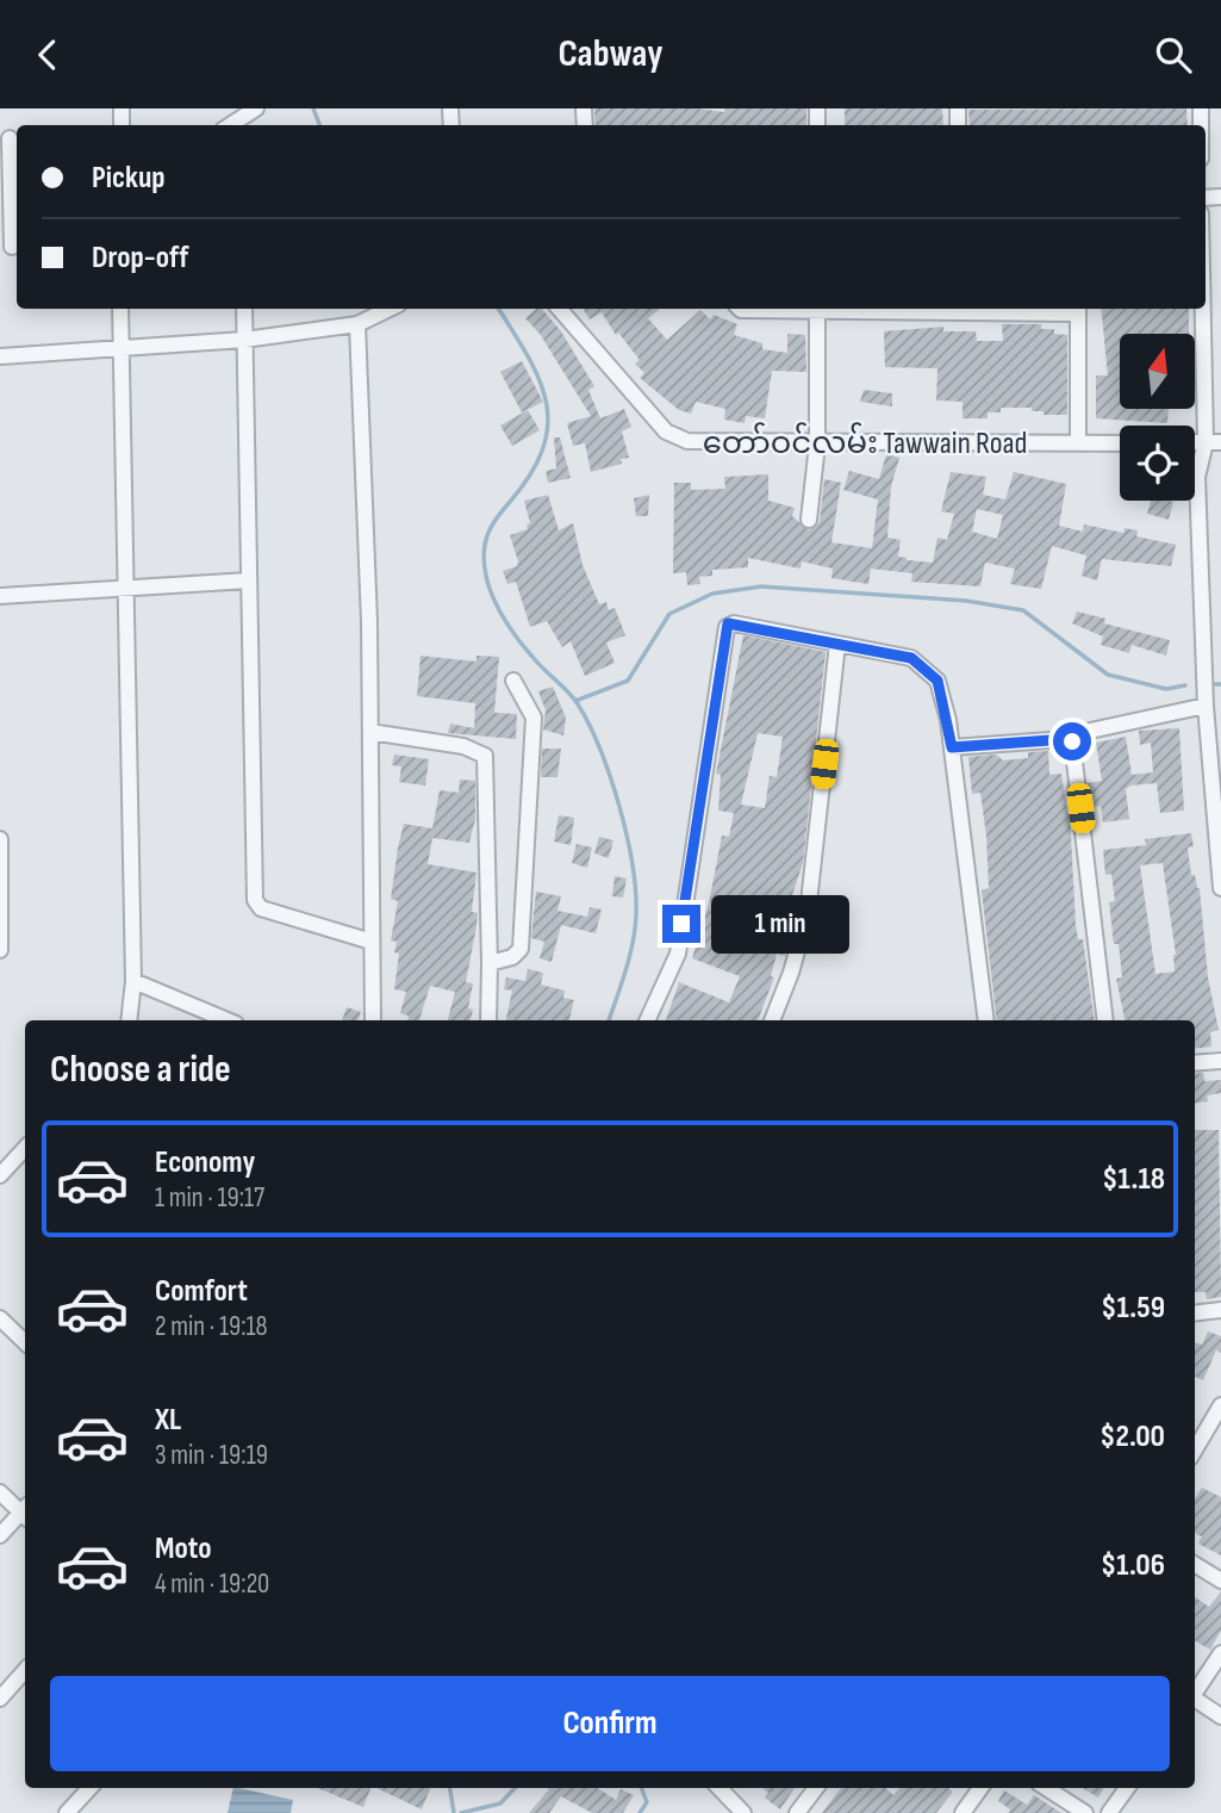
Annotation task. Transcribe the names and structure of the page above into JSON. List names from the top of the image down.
{
  "streets": {
    "street": ["တော်ဝင်လမ်း Tawwain Road"]
  },
  "north": "top",
  "page": {
    "header": "Cabway",
    "banner": ["Pickup", "Drop-off"],
    "bubble": "1 min",
    "heading": "Choose a ride",
    "list": [
      {
        "name": "Economy",
        "note": "1 min · 19:17",
        "value": "$1.18"
      },
      {
        "name": "Comfort",
        "note": "2 min · 19:18",
        "value": "$1.59"
      },
      {
        "name": "XL",
        "note": "3 min · 19:19",
        "value": "$2.00"
      },
      {
        "name": "Moto",
        "note": "4 min · 19:20",
        "value": "$1.06"
      }
    ],
    "buttons": "Confirm"
  }
}
